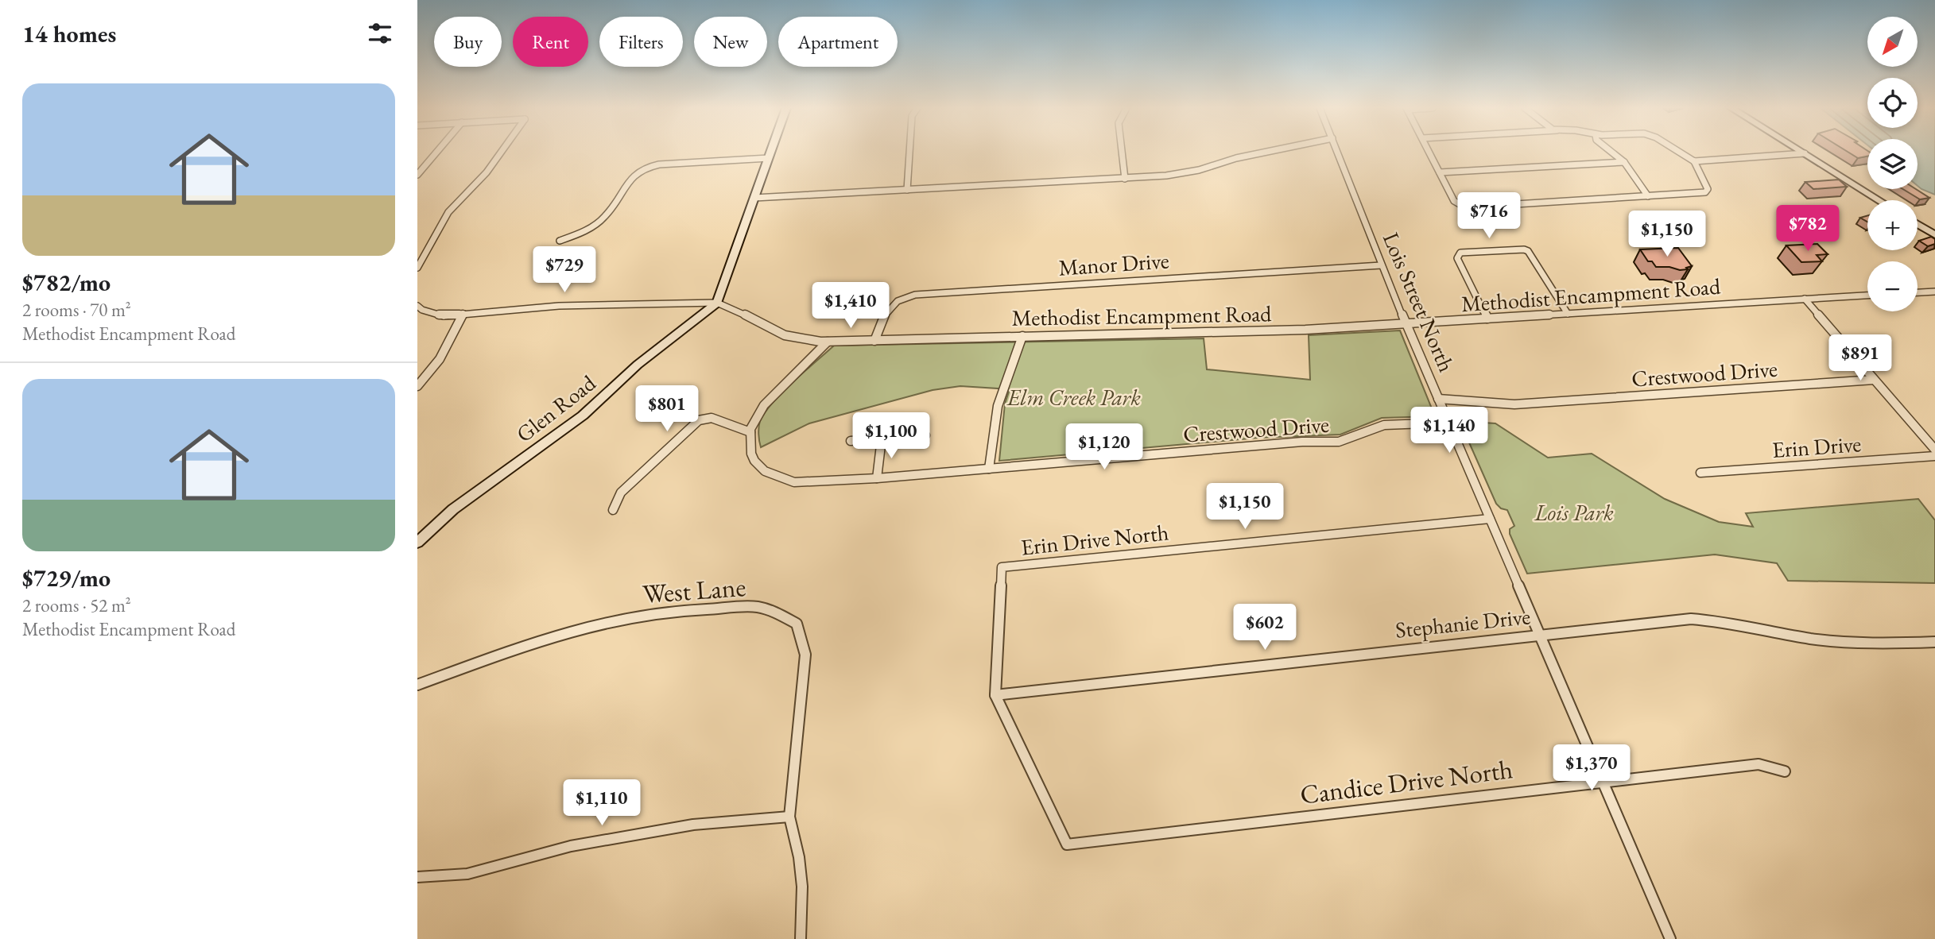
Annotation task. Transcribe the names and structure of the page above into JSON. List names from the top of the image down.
{
  "streets": {
    "street": [
      "Manor Drive",
      "Methodist Encampment Road",
      "Lois Street North",
      "Crestwood Drive",
      "Glen Road",
      "Erin Drive",
      "Erin Drive North",
      "West Lane",
      "Stephanie Drive",
      "Candice Drive North"
    ]
  },
  "crossings": [
    ["Manor Drive", "Methodist Encampment Road"],
    ["Manor Drive", "Lois Street North"],
    ["Methodist Encampment Road", "Lois Street North"],
    ["Methodist Encampment Road", "Glen Road"],
    ["Lois Street North", "Crestwood Drive"],
    ["Lois Street North", "Erin Drive North"],
    ["Lois Street North", "Stephanie Drive"],
    ["Lois Street North", "Candice Drive North"],
    ["Erin Drive North", "Stephanie Drive"],
    ["Erin Drive North", "Candice Drive North"],
    ["Stephanie Drive", "Candice Drive North"]
  ],
  "parks": ["Elm Creek Park", "Lois Park"],
  "north": "bottom left",
  "page": {
    "heading": "14 homes",
    "map_buttons": ["+", "−"],
    "chip": [
      "Buy",
      "Rent",
      "Filters",
      "New",
      "Apartment"
    ],
    "list": [
      {
        "name": "$782/mo",
        "note": "2 rooms · 70 m² · Methodist Encampment Road"
      },
      {
        "name": "$729/mo",
        "note": "2 rooms · 52 m² · Methodist Encampment Road"
      }
    ],
    "price": [
      "$716",
      "$782",
      "$1,150",
      "$729",
      "$1,410",
      "$891",
      "$801",
      "$1,140",
      "$1,100",
      "$1,120",
      "$1,150",
      "$602",
      "$1,370",
      "$1,110"
    ]
  }
}
